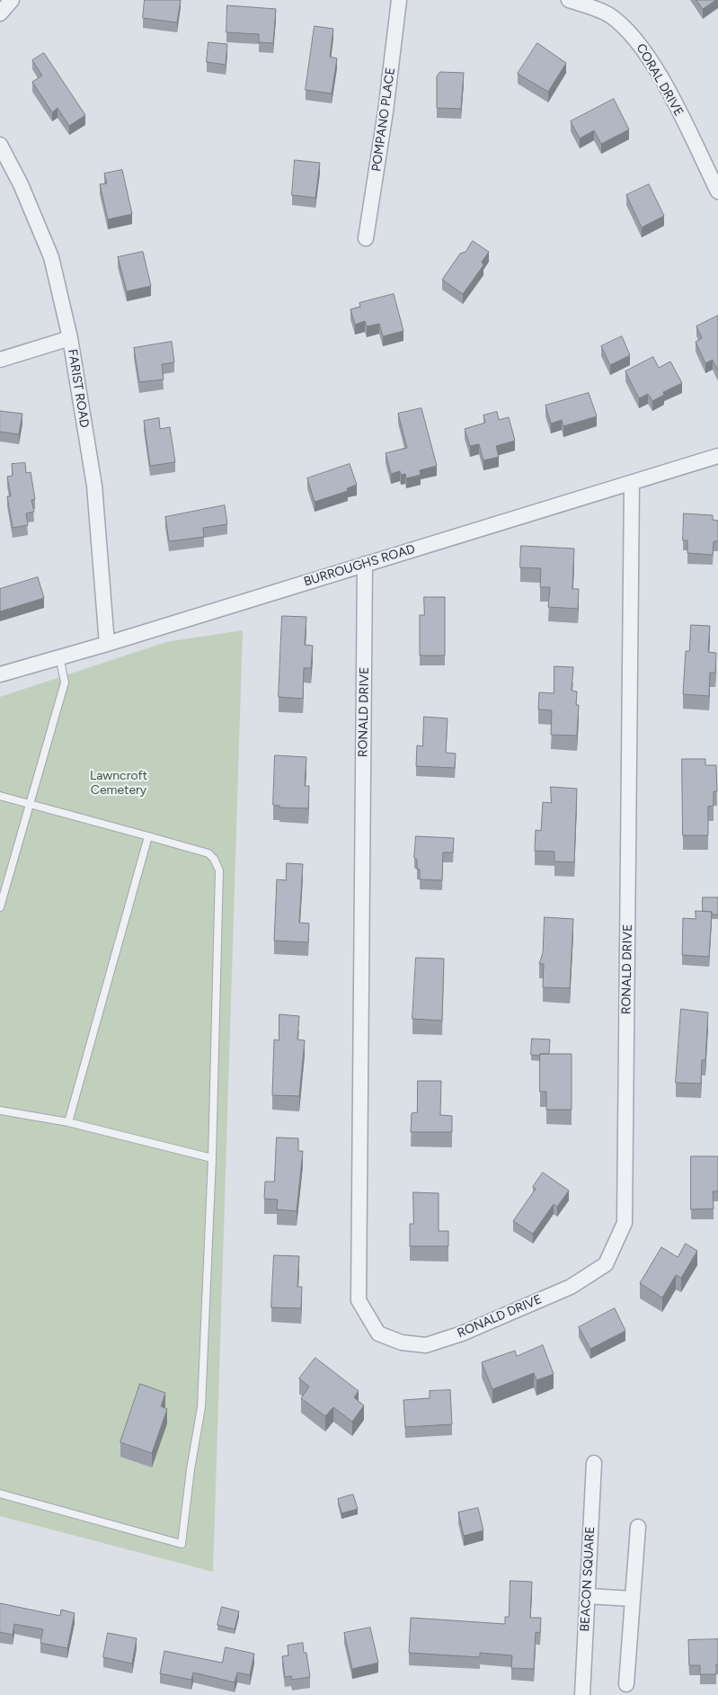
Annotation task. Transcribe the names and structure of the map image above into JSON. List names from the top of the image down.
{
  "streets": {
    "street": [
      "CORAL DRIVE",
      "POMPANO PLACE",
      "FARIST ROAD",
      "BURROUGHS ROAD",
      "RONALD DRIVE",
      "BEACON SQUARE"
    ]
  },
  "crossings": [
    ["FARIST ROAD", "BURROUGHS ROAD"],
    ["BURROUGHS ROAD", "RONALD DRIVE"]
  ],
  "parks": ["Lawncroft Cemetery"]
}
